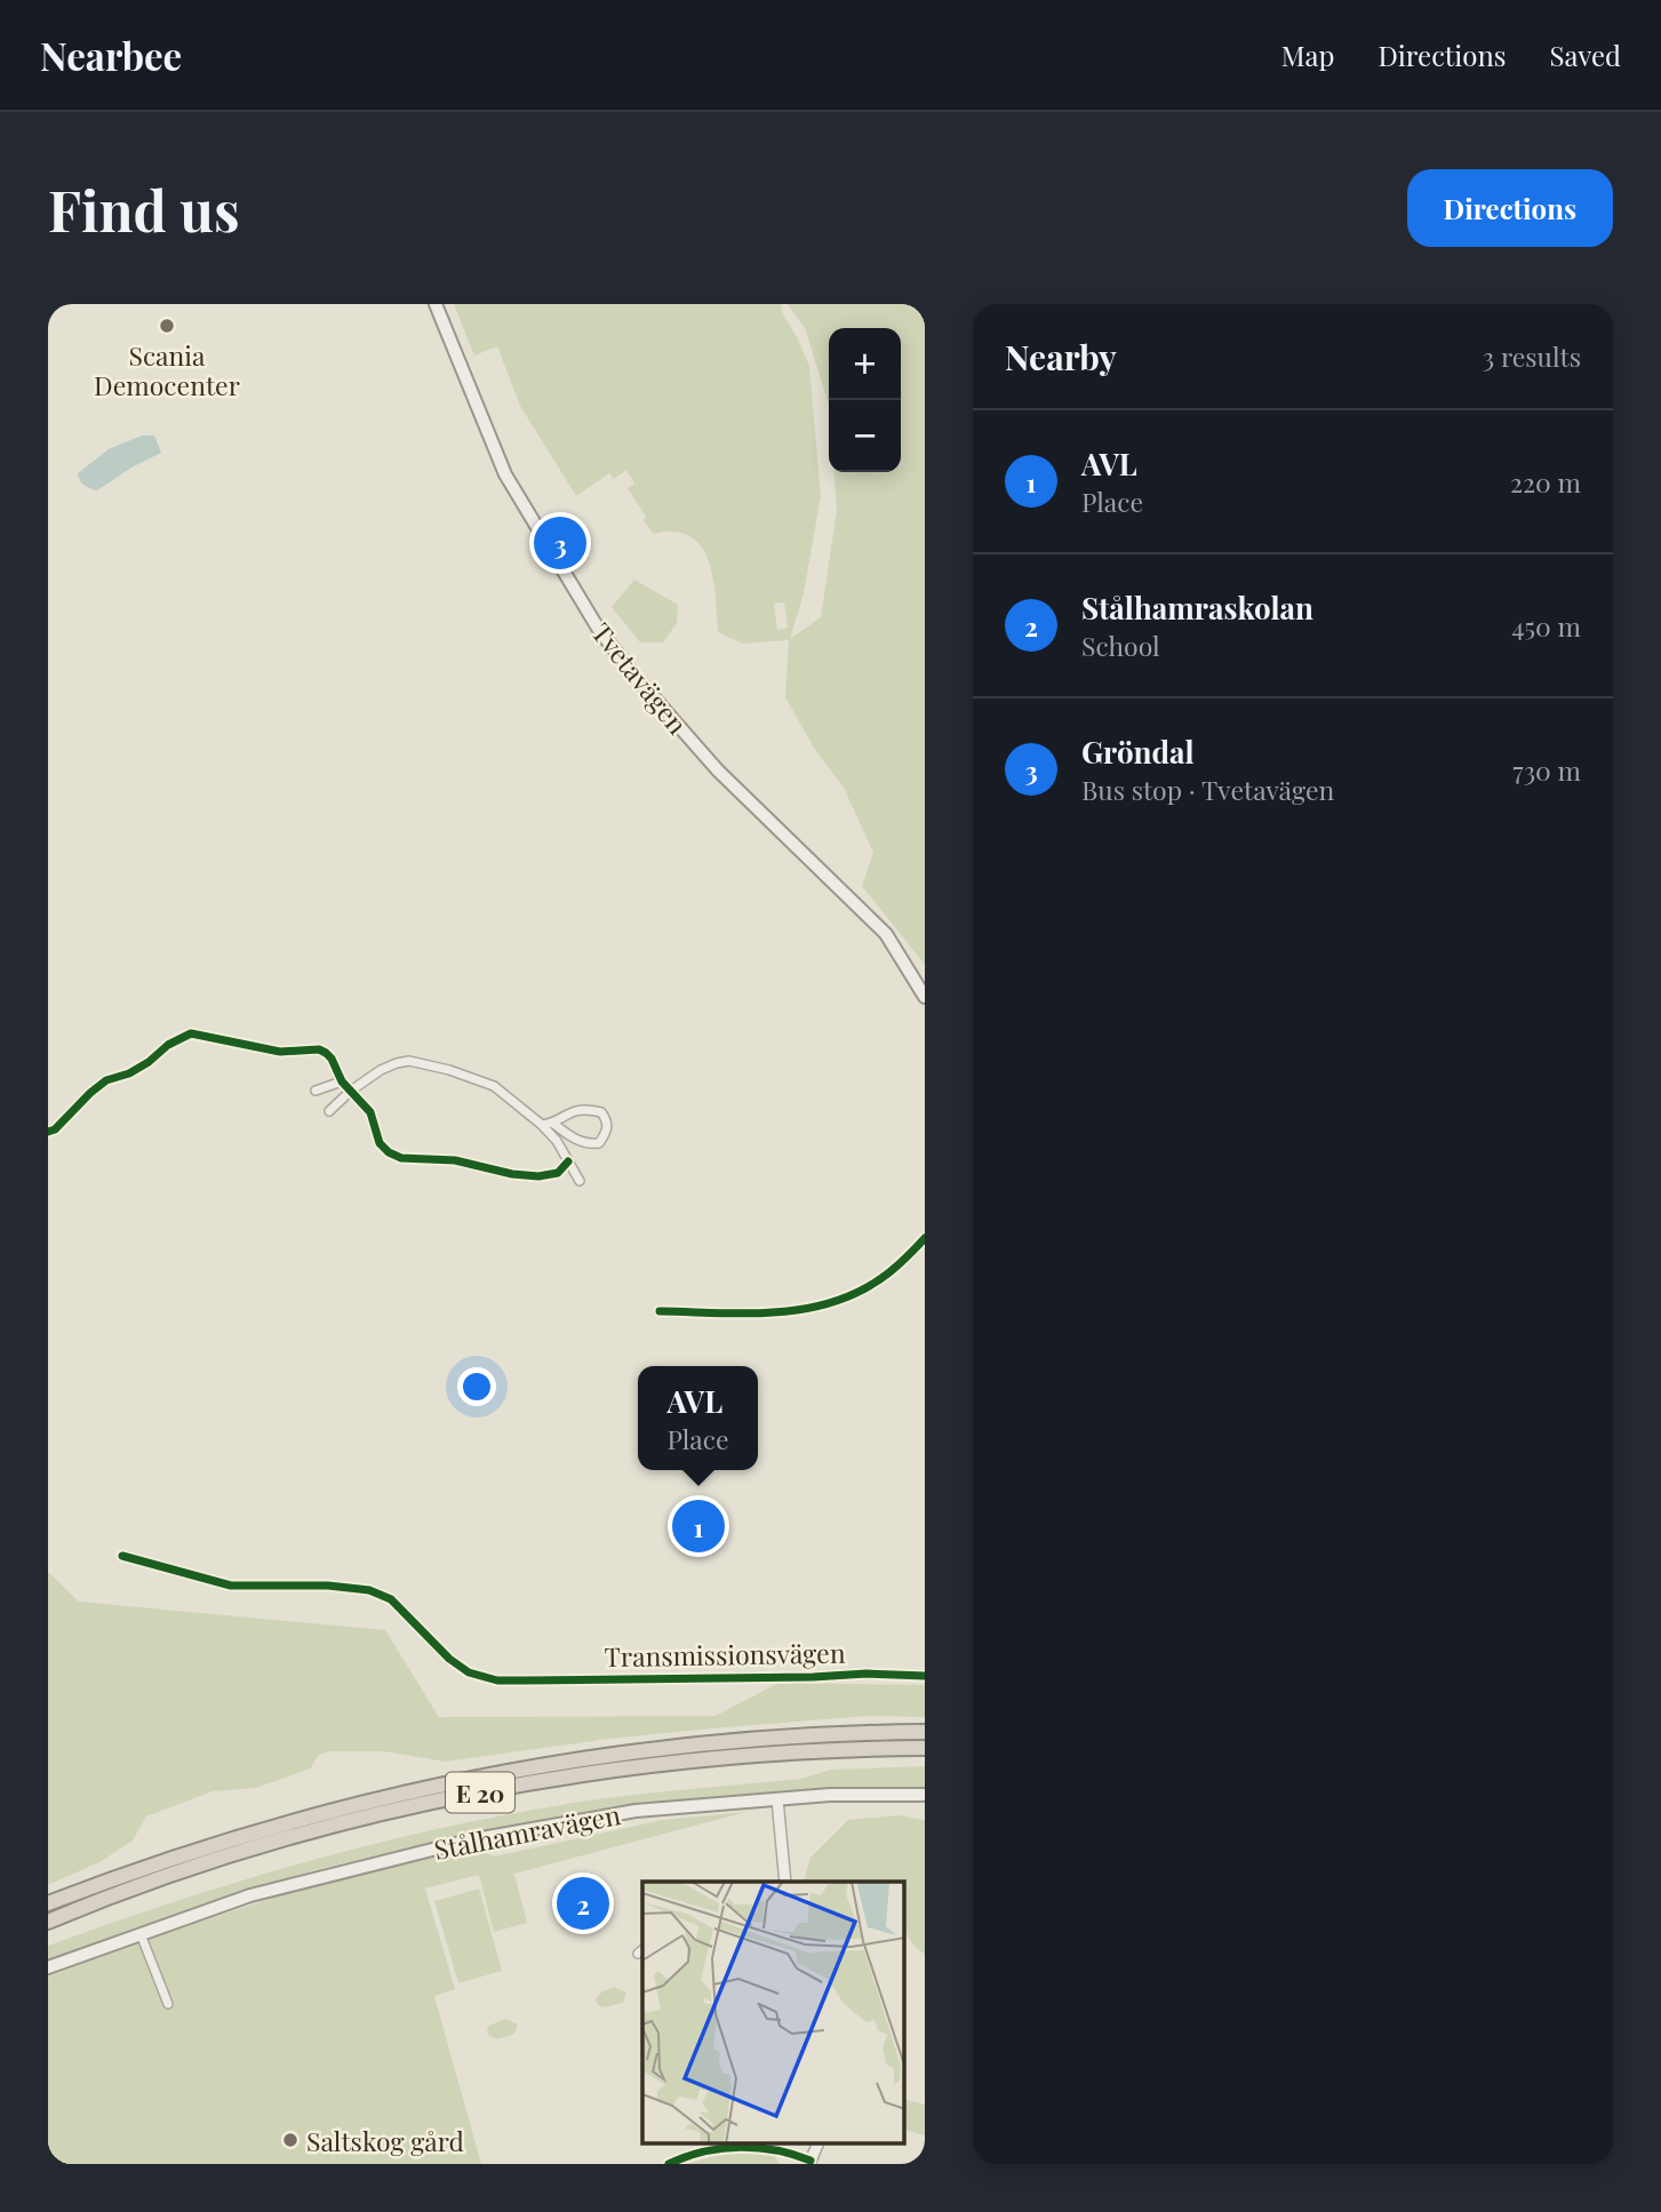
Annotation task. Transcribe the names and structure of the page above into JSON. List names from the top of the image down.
{
  "streets": {
    "highway": ["E 20"],
    "main road": ["Tvetavägen", "Stålhamravägen"],
    "street": ["Transmissionsvägen"]
  },
  "places": ["Scania Democenter", "Saltskog gård"],
  "page": {
    "header": "Nearbee",
    "nav": ["Map", "Directions", "Saved"],
    "buttons": "Directions",
    "title": "Find us",
    "heading": ["Nearby", "3 results"],
    "map_buttons": ["+", "−"],
    "list": [
      {
        "mark": "1",
        "name": "AVL",
        "note": "Place",
        "value": "220 m"
      },
      {
        "mark": "2",
        "name": "Stålhamraskolan",
        "note": "School",
        "value": "450 m"
      },
      {
        "mark": "3",
        "name": "Gröndal",
        "note": "Bus stop · Tvetavägen",
        "value": "730 m"
      }
    ],
    "pins": ["3", "1", "2"],
    "popup": ["AVL", "Place"]
  }
}
